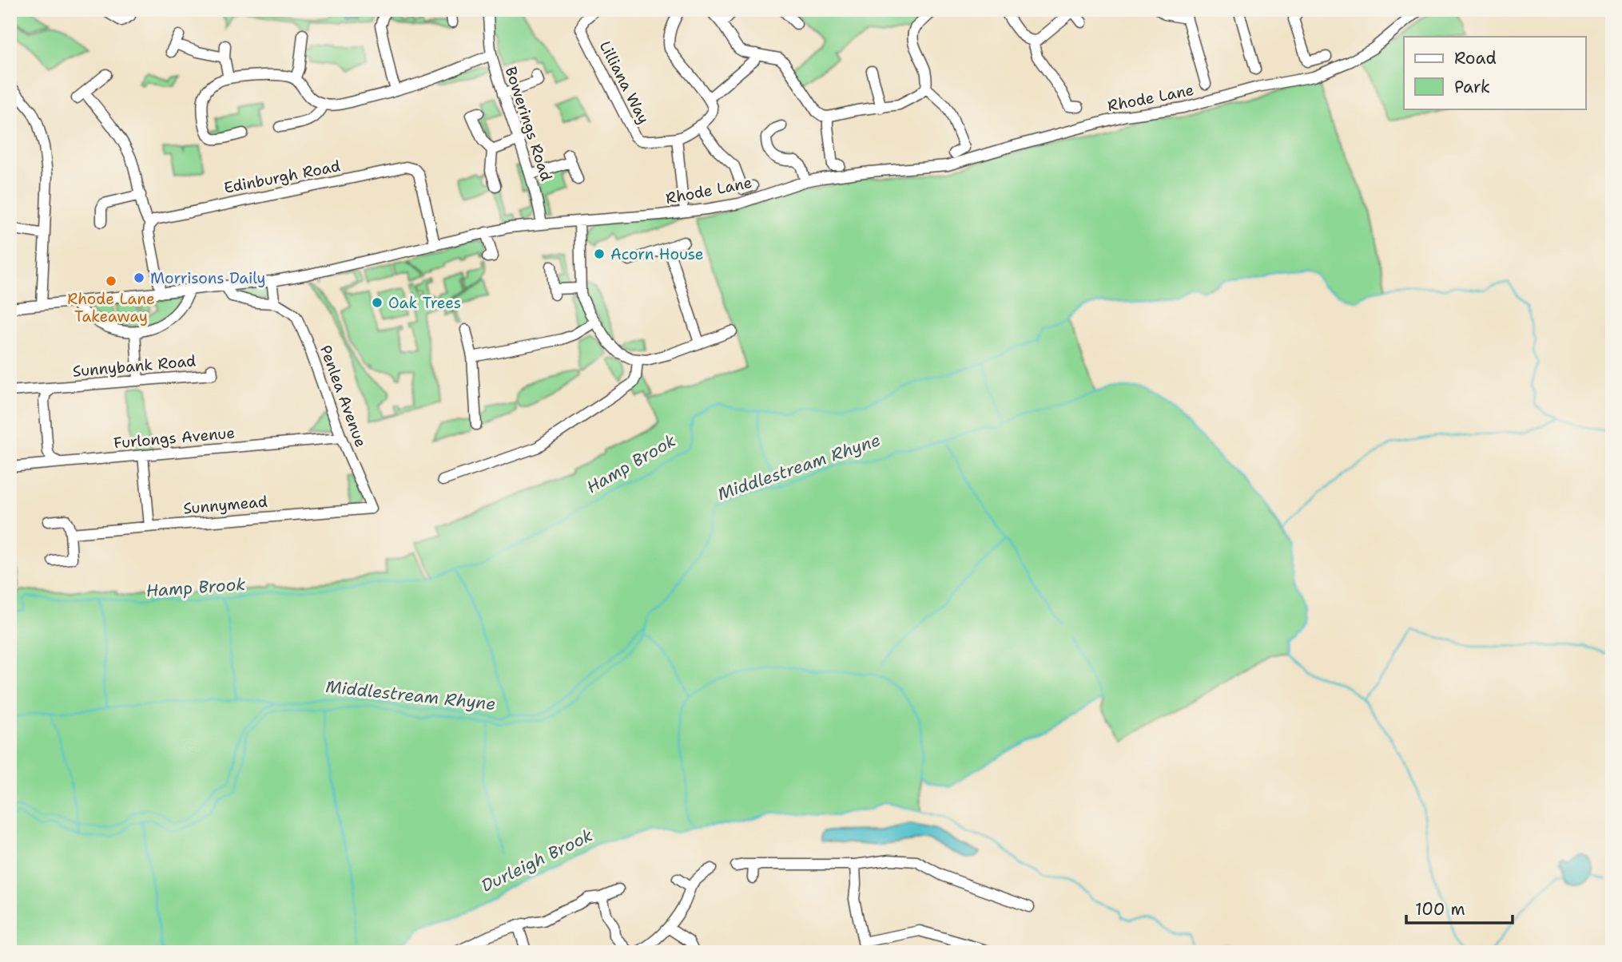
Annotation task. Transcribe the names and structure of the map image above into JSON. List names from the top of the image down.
{
  "streets": {
    "street": [
      "Lilliana Way",
      "Rhode Lane",
      "Bowerings Road",
      "Edinburgh Road",
      "Sunnybank Road",
      "Penlea Avenue",
      "Furlongs Avenue",
      "Sunnymead"
    ]
  },
  "crossings": [
    ["Rhode Lane", "Bowerings Road"],
    ["Rhode Lane", "Edinburgh Road"],
    ["Sunnybank Road", "Furlongs Avenue"],
    ["Penlea Avenue", "Furlongs Avenue"],
    ["Penlea Avenue", "Sunnymead"]
  ],
  "water": ["Hamp Brook", "Middlestream Rhyne", "Durleigh Brook"],
  "places": [
    "Acorn House",
    "Morrisons Daily",
    "Rhode Lane Takeaway",
    "Oak Trees"
  ],
  "legend": ["Road", "Park"],
  "scale_bar": "100 m"
}
